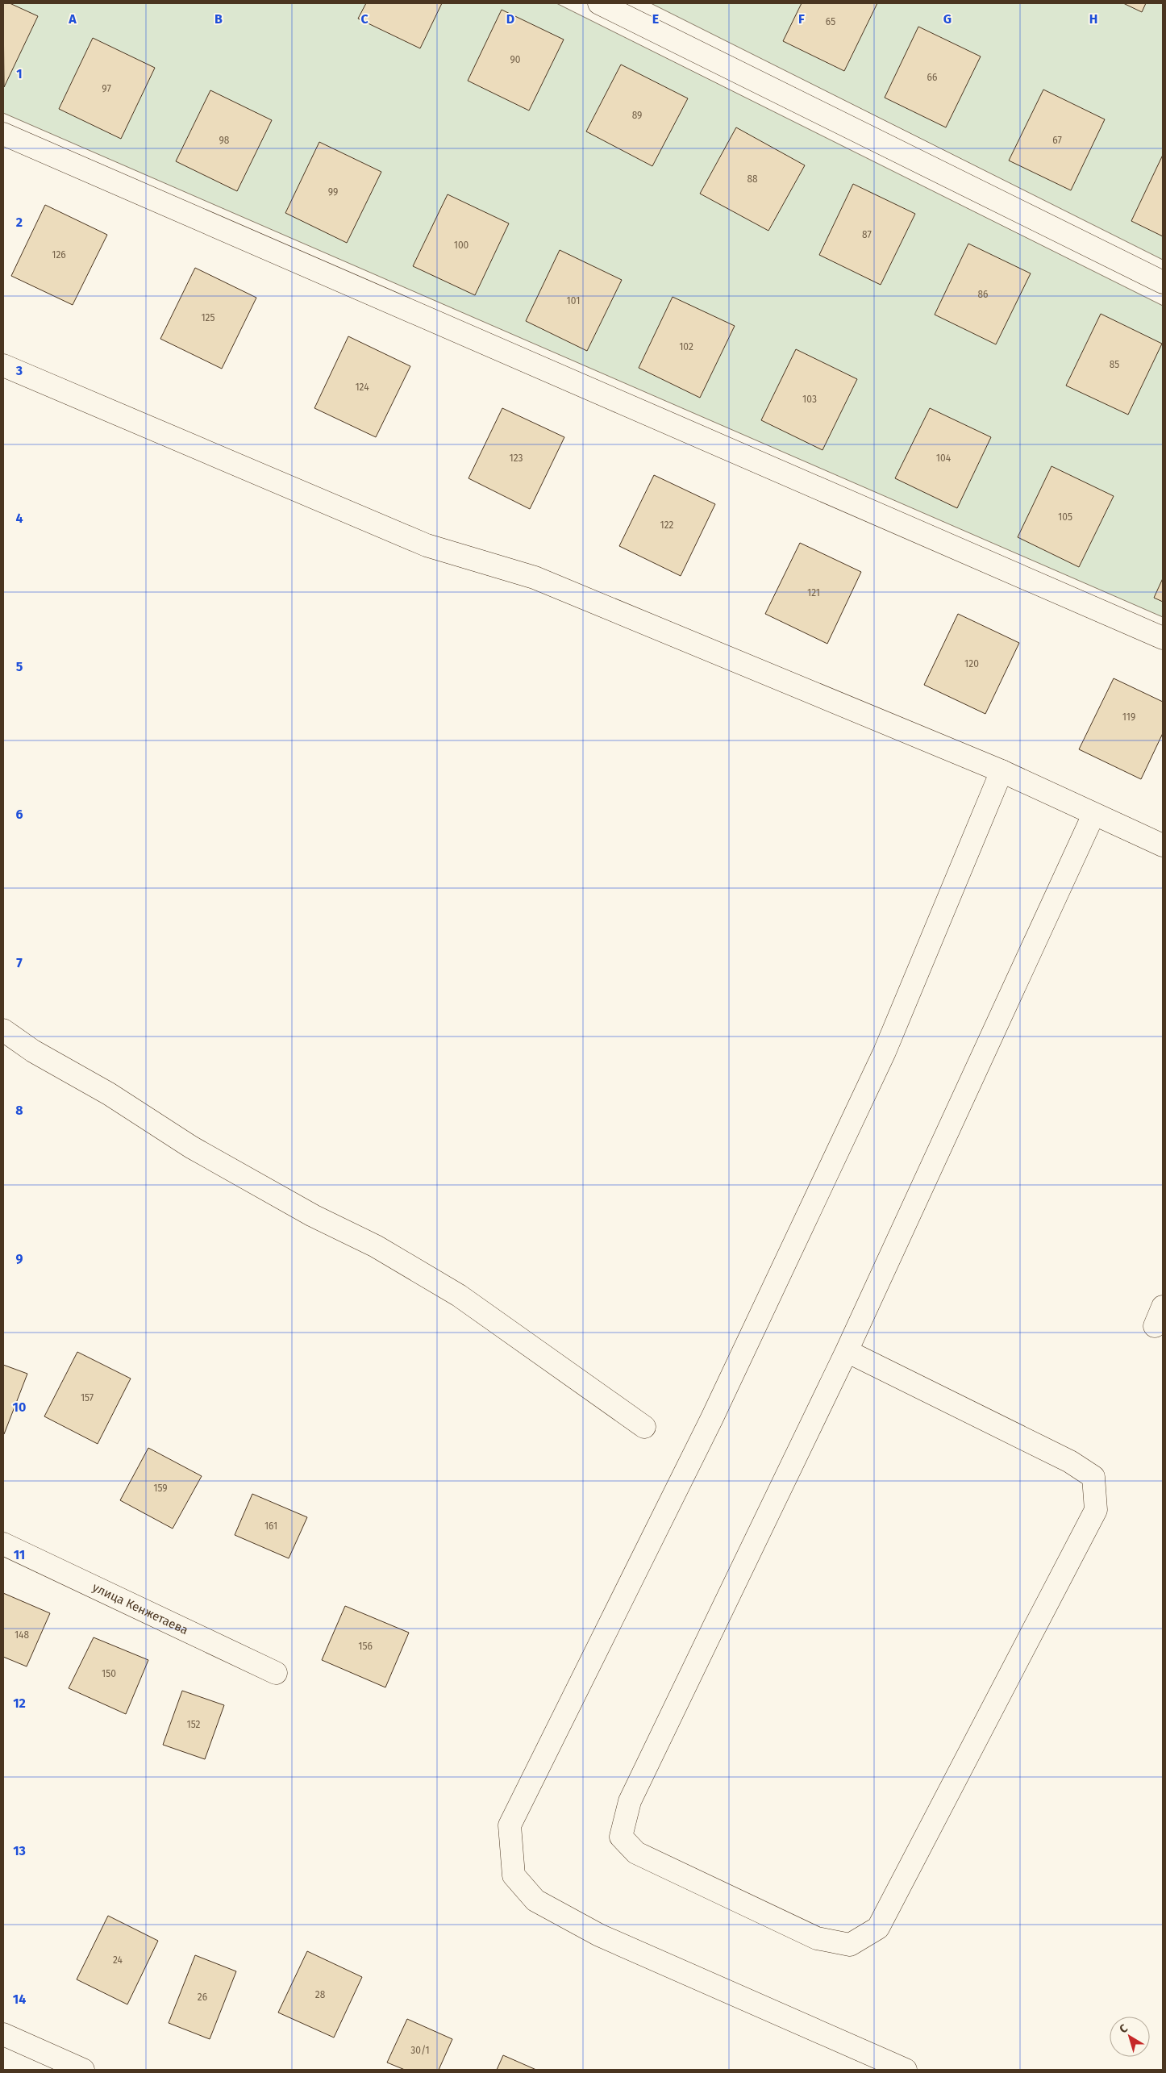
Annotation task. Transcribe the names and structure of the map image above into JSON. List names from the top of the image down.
{
  "streets": {
    "street": ["улица Кенжетаева"]
  },
  "house_numbers": [
    "65",
    "90",
    "66",
    "97",
    "89",
    "98",
    "67",
    "88",
    "99",
    "87",
    "100",
    "126",
    "86",
    "101",
    "125",
    "102",
    "85",
    "124",
    "103",
    "123",
    "104",
    "105",
    "122",
    "121",
    "120",
    "119",
    "157",
    "159",
    "161",
    "148",
    "156",
    "150",
    "152",
    "24",
    "28",
    "26",
    "30/1"
  ],
  "north": "top left",
  "grid": {
    "columns": [
      "A",
      "B",
      "C",
      "D",
      "E",
      "F",
      "G",
      "H"
    ],
    "rows": [
      "1",
      "2",
      "3",
      "4",
      "5",
      "6",
      "7",
      "8",
      "9",
      "10",
      "11",
      "12",
      "13",
      "14"
    ]
  }
}
